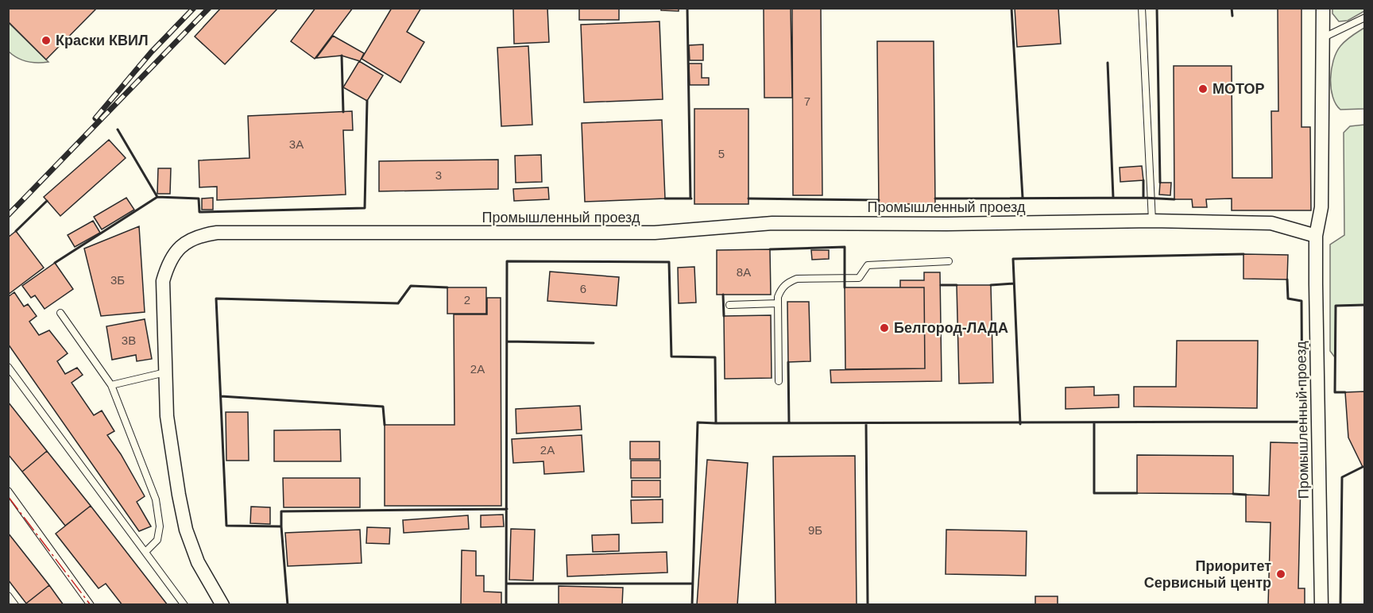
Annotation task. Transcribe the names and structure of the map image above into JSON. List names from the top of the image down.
{
  "streets": {
    "street": ["Промышленный проезд"]
  },
  "places": [
    "Краски КВИЛ",
    "МОТОР",
    "Белгород-ЛАДА",
    "Приоритет Сервисный центр"
  ],
  "house_numbers": [
    "7",
    "3А",
    "5",
    "3",
    "8А",
    "3Б",
    "6",
    "2",
    "3В",
    "2А",
    "2А",
    "9Б"
  ]
}
